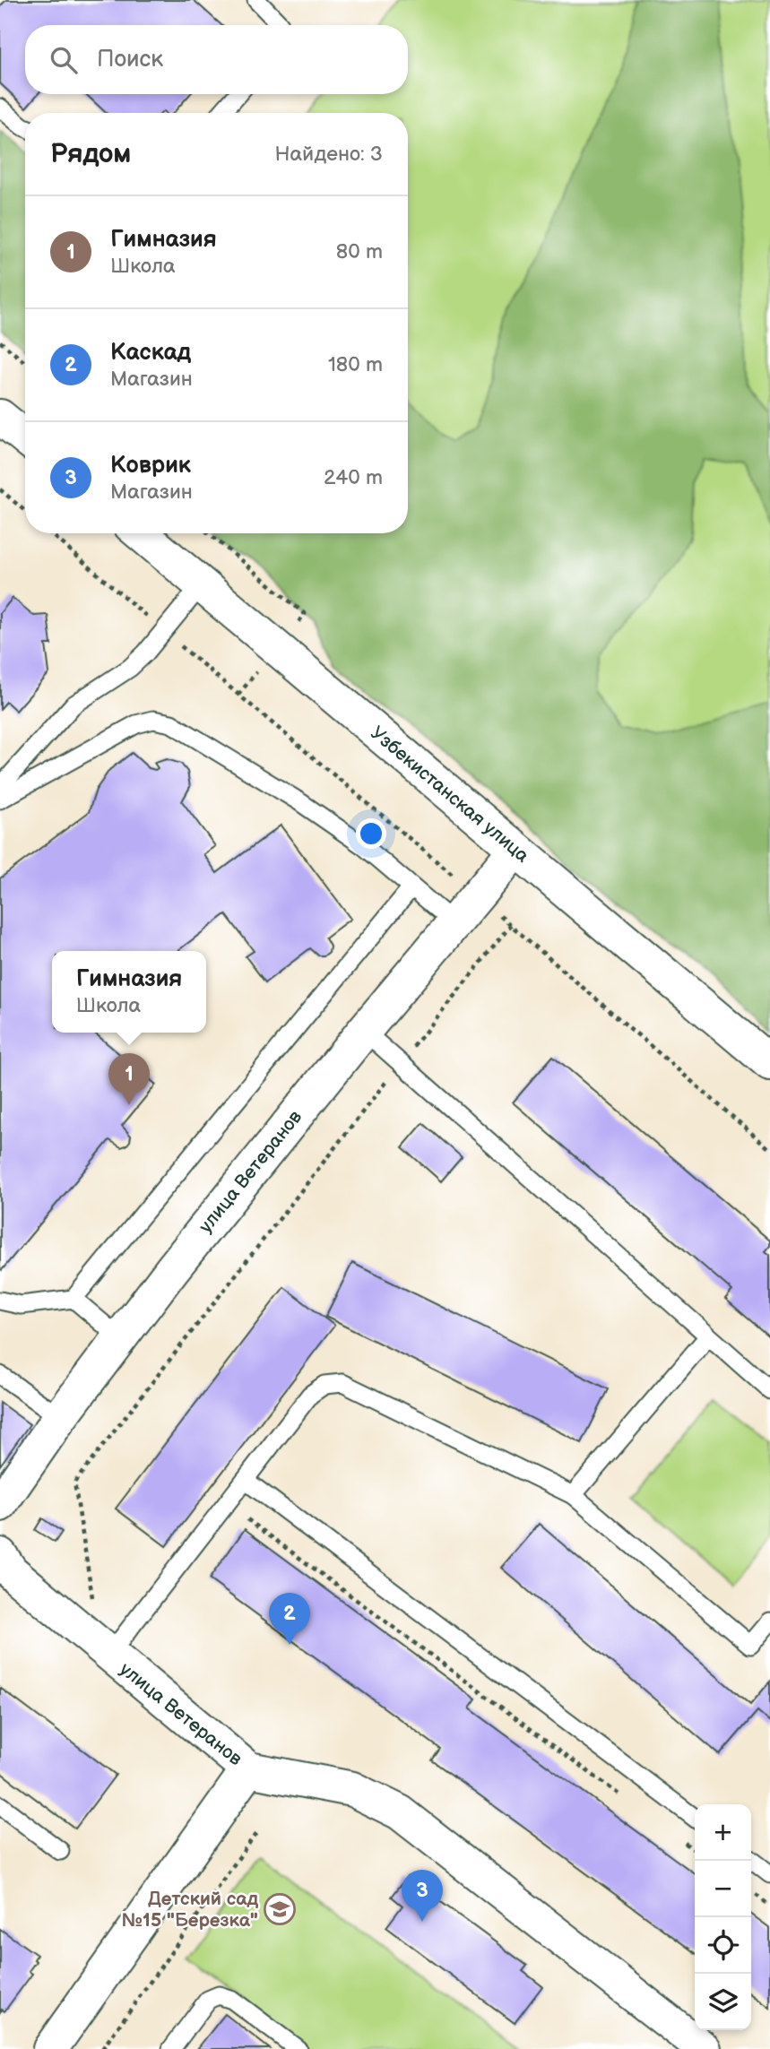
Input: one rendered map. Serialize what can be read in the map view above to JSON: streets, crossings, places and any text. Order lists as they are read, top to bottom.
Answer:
{
  "streets": {
    "street": ["Узбекистанская улица", "улица Ветеранов"]
  },
  "crossings": [
    ["Узбекистанская улица", "улица Ветеранов"]
  ],
  "places": {
    "school or university": ["Детский сад №15 \"Березка\""]
  },
  "page": {
    "search": "Поиск",
    "heading": ["Рядом", "Найдено: 3"],
    "list": [
      {
        "mark": "1",
        "name": "Гимназия",
        "note": "Школа",
        "value": "80 m"
      },
      {
        "mark": "2",
        "name": "Каскад",
        "note": "Магазин",
        "value": "180 m"
      },
      {
        "mark": "3",
        "name": "Коврик",
        "note": "Магазин",
        "value": "240 m"
      }
    ],
    "popup": ["Гимназия", "Школа"],
    "pins": ["1", "2", "3"],
    "map_buttons": ["+", "−"]
  }
}
